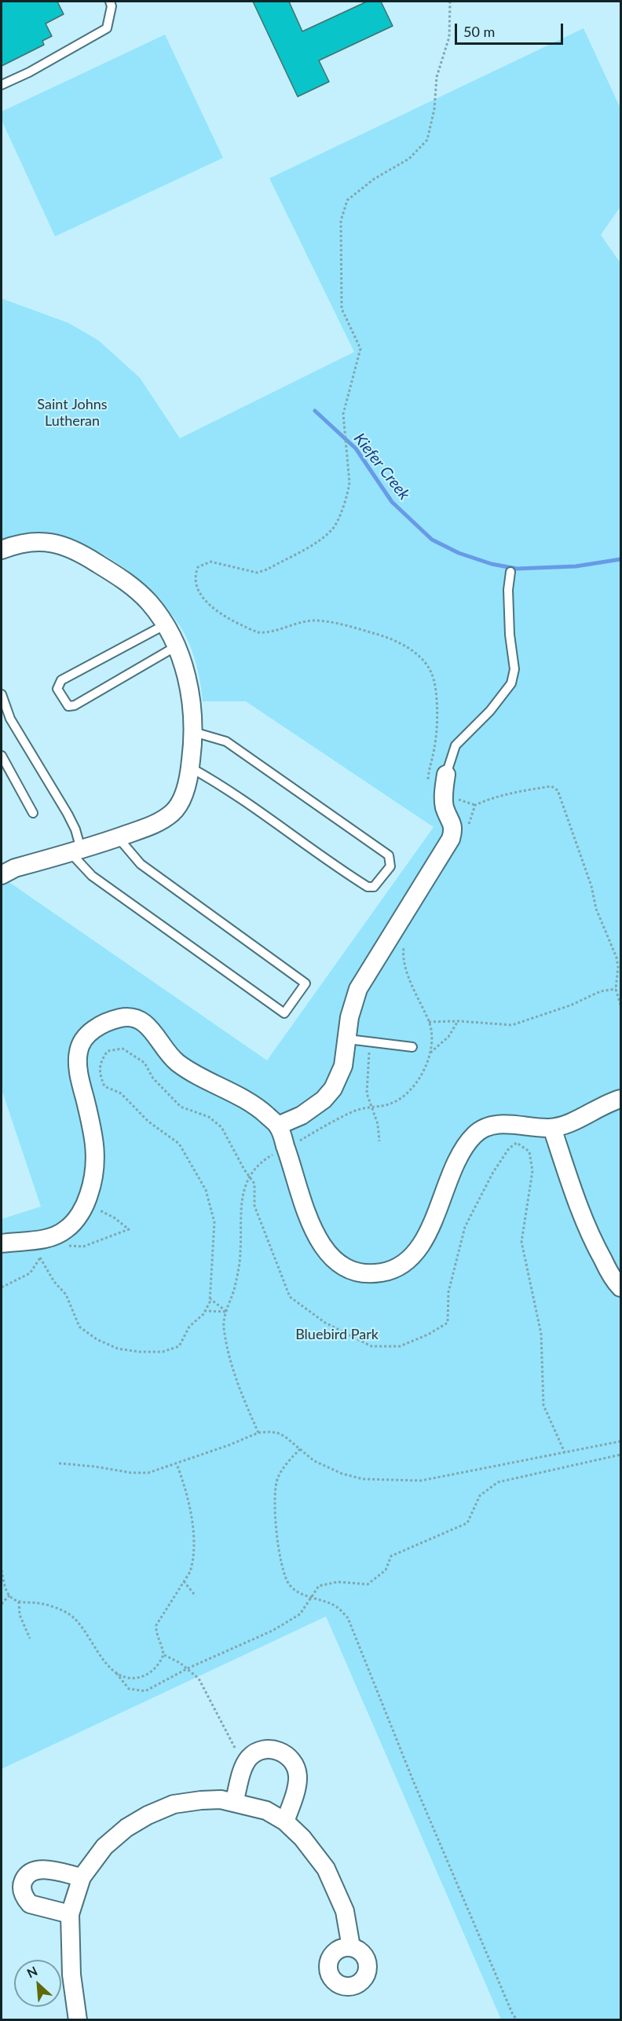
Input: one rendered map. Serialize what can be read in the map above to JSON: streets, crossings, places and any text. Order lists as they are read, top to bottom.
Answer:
{
  "water": ["Kiefer Creek"],
  "parks": ["Saint Johns Lutheran", "Bluebird Park"],
  "scale_bar": "50 m",
  "north": "top left"
}
